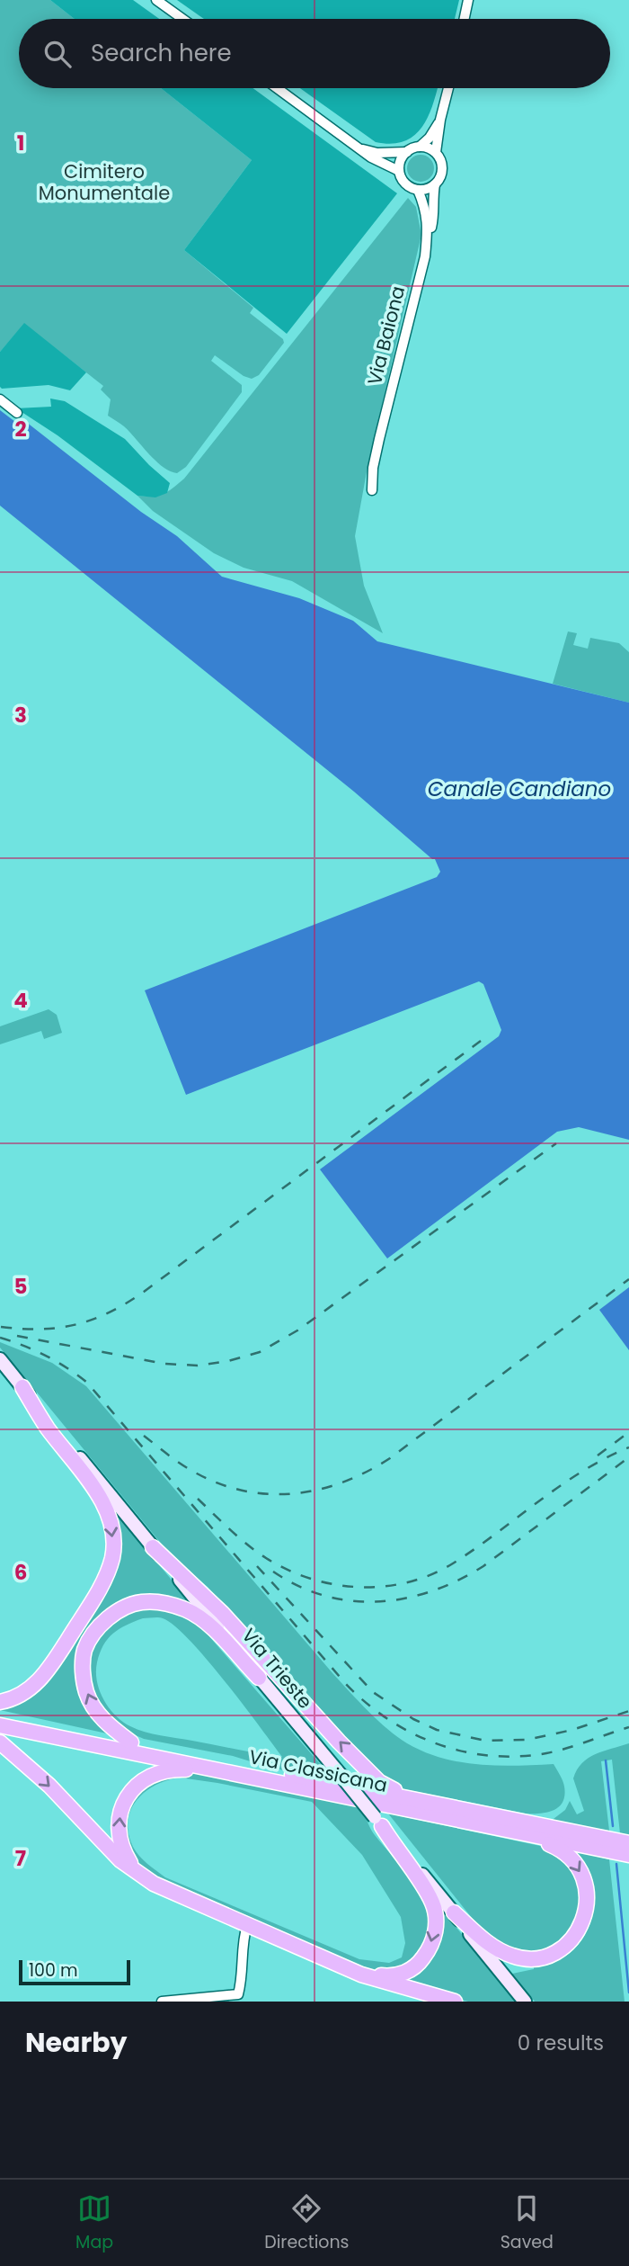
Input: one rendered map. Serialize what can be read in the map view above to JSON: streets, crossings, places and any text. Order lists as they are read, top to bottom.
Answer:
{
  "streets": {
    "highway": ["Via Classicana"],
    "main road": ["Via Trieste"],
    "street": ["Via Baiona"]
  },
  "water": ["Canale Candiano"],
  "parks": ["Cimitero Monumentale"],
  "scale_bar": "100 m",
  "page": {
    "search": "Search here",
    "scale": "100 m",
    "heading": ["Nearby", "0 results"],
    "nav": ["Map", "Directions", "Saved"]
  },
  "grid": {
    "rows": [
      "1",
      "2",
      "3",
      "4",
      "5",
      "6",
      "7"
    ]
  }
}
